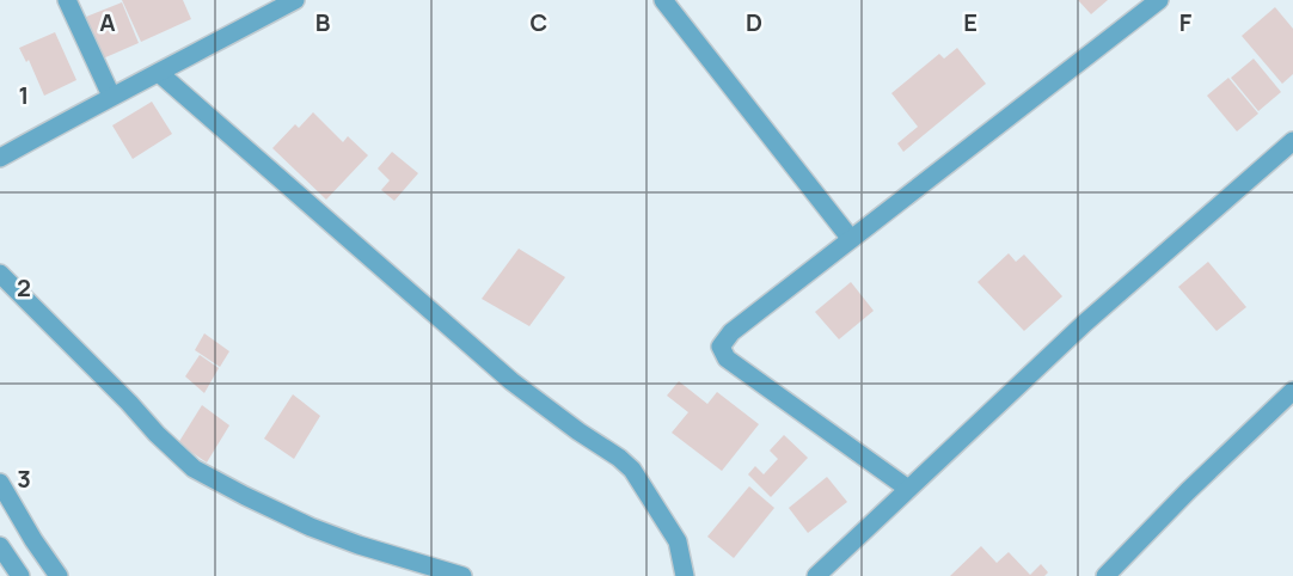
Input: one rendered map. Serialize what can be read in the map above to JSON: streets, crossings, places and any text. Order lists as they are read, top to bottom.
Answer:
{
  "grid": {
    "columns": [
      "A",
      "B",
      "C",
      "D",
      "E",
      "F"
    ],
    "rows": ["1", "2", "3"]
  }
}
